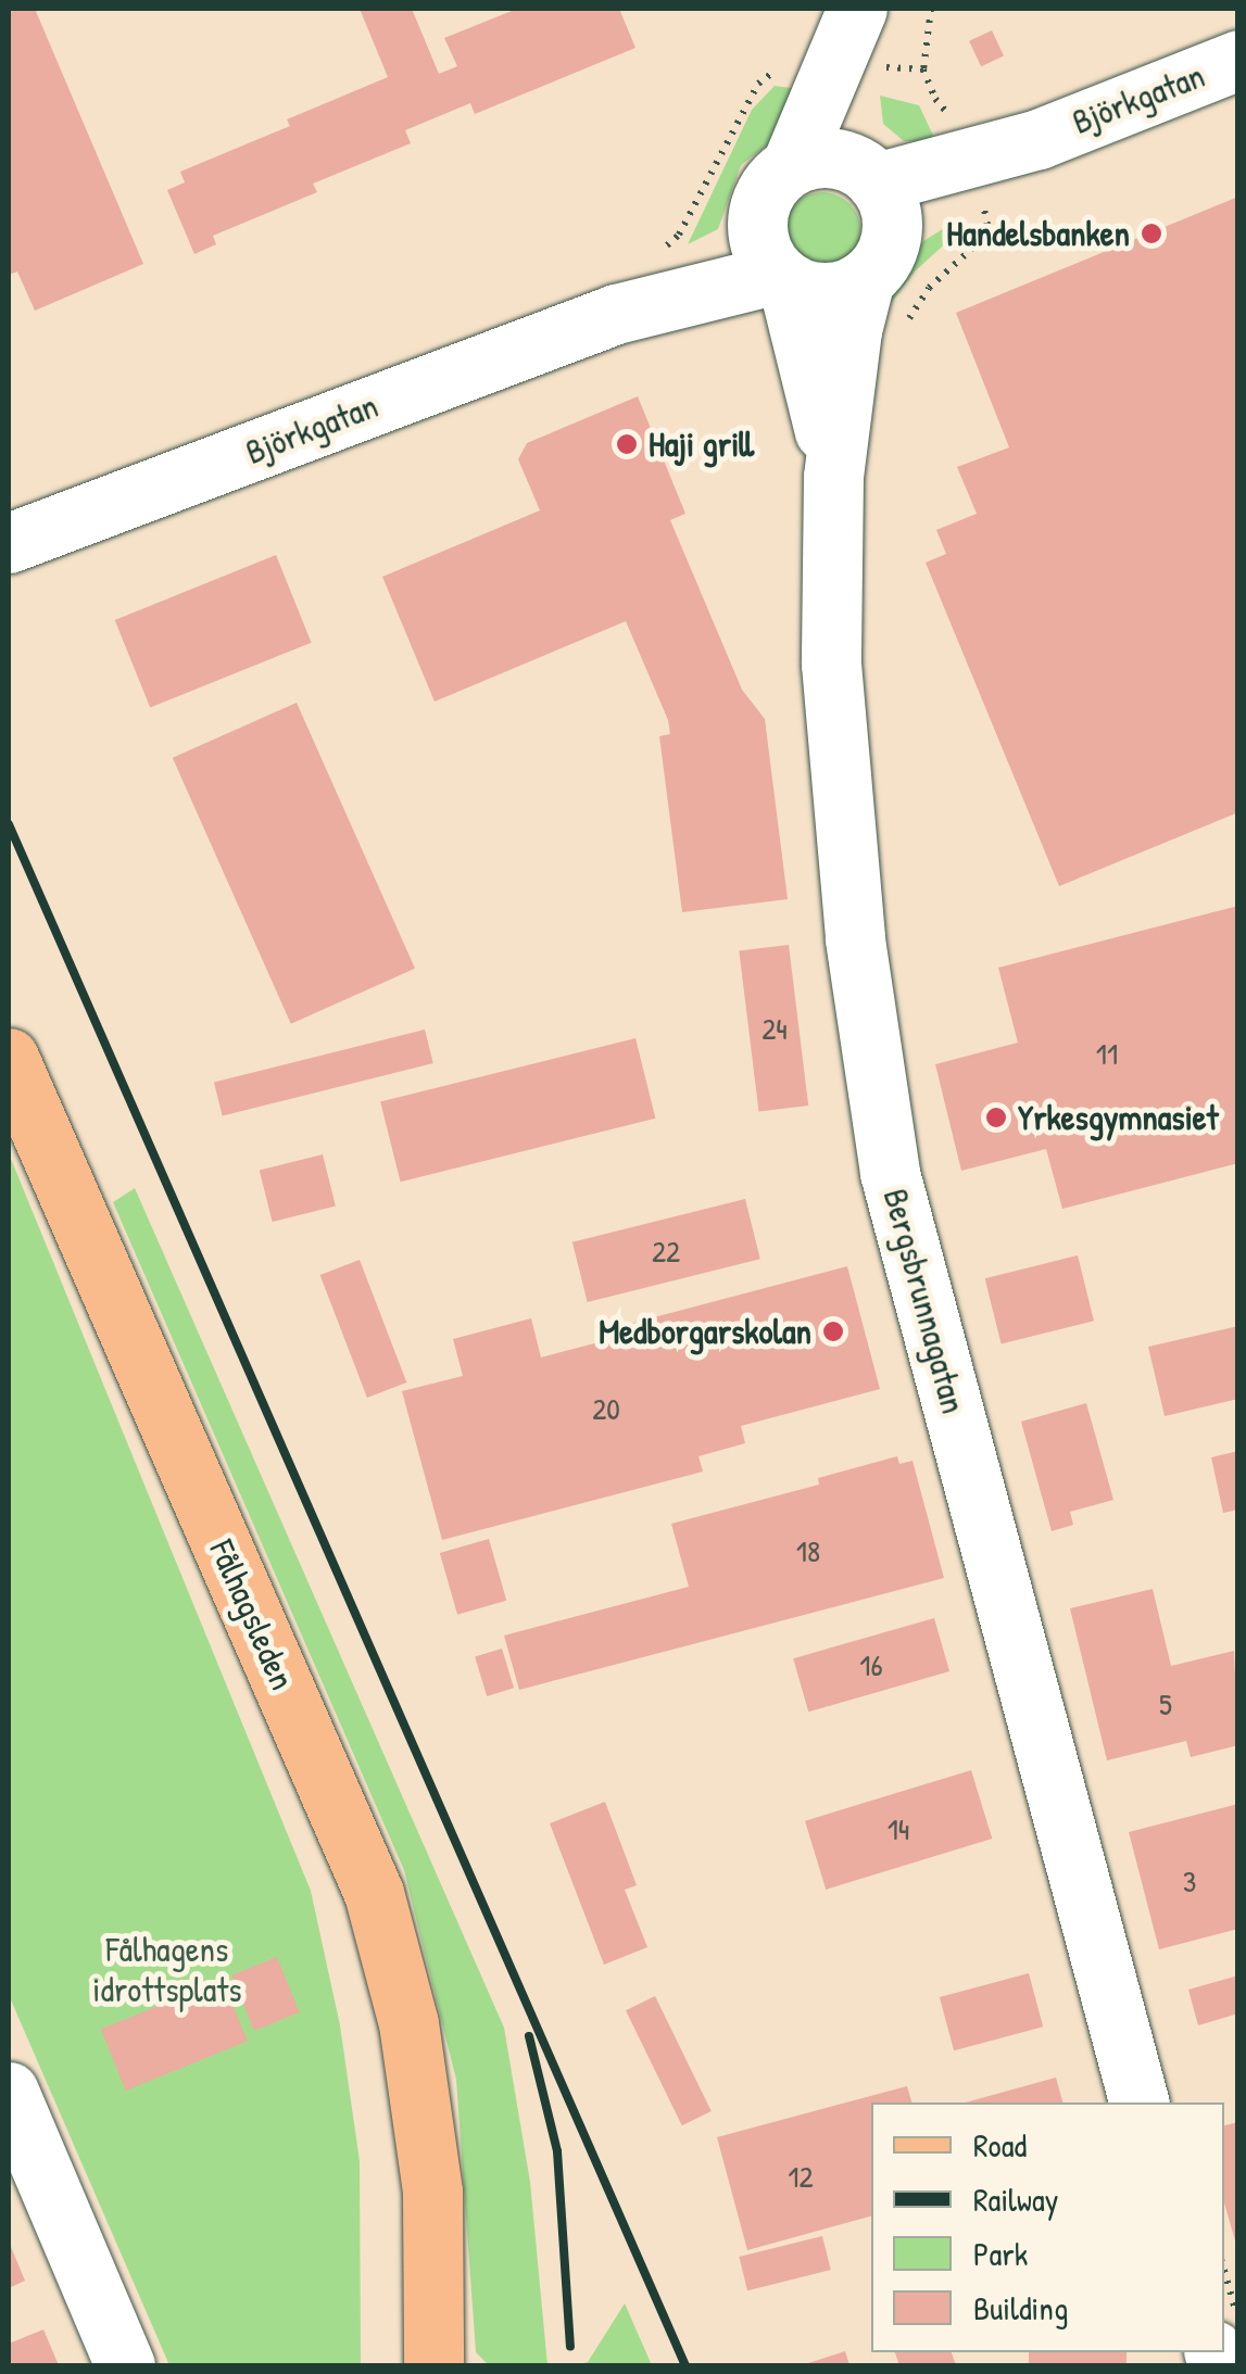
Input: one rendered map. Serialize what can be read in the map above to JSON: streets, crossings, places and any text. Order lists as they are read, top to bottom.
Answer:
{
  "streets": {
    "main road": ["Fålhagsleden"],
    "street": ["Björkgatan", "Bergsbrunnagatan"]
  },
  "crossings": [
    ["Björkgatan", "Bergsbrunnagatan"]
  ],
  "parks": ["Fålhagens idrottsplats"],
  "places": [
    "Handelsbanken",
    "Haji grill",
    "Yrkesgymnasiet",
    "Medborgarskolan"
  ],
  "house_numbers": [
    "24",
    "11",
    "22",
    "20",
    "18",
    "16",
    "5",
    "14",
    "3",
    "12"
  ],
  "legend": [
    "Road",
    "Railway",
    "Park",
    "Building"
  ]
}
